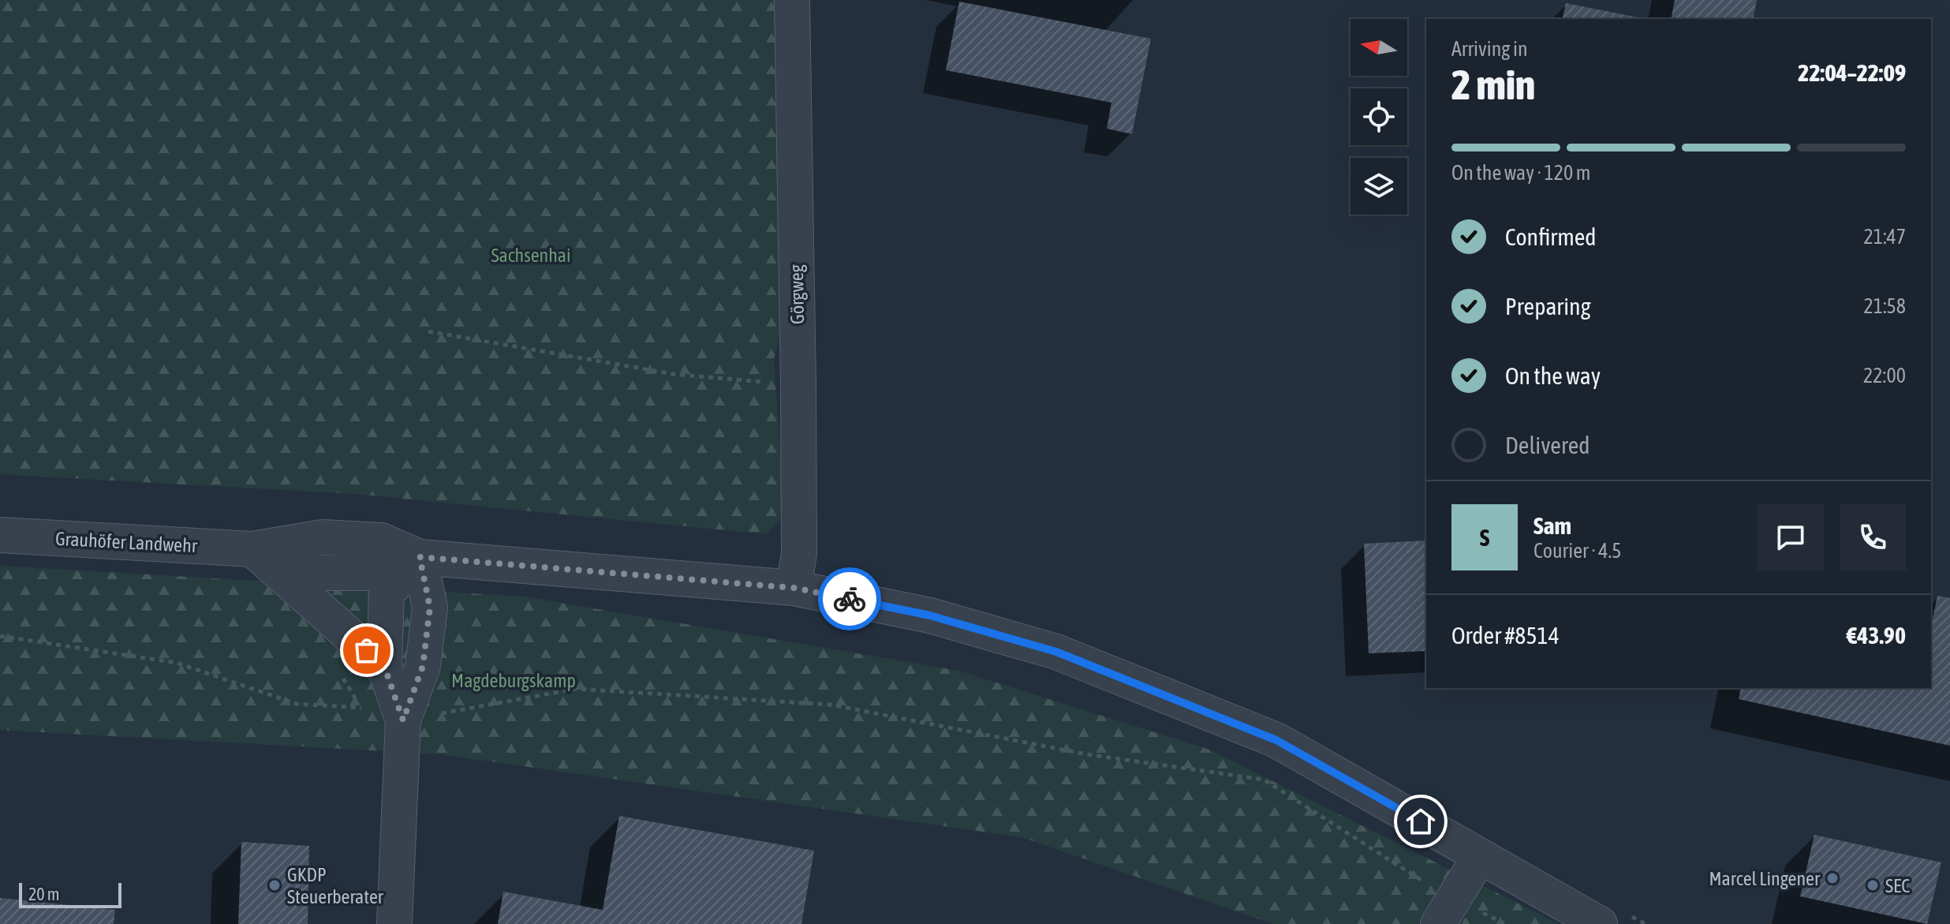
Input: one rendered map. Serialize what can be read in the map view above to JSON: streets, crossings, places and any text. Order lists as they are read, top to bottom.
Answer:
{
  "streets": {
    "street": ["Görgweg", "Grauhöfer Landwehr"]
  },
  "crossings": [
    ["Görgweg", "Grauhöfer Landwehr"]
  ],
  "parks": ["Sachsenhai", "Magdeburgskamp"],
  "places": ["Marcel Lingener", "GKDP Steuerberater", "SEC"],
  "scale_bar": "20 m",
  "north": "left",
  "page": {
    "heading": ["2 min", "Arriving in", "22:04–22:09"],
    "panel": [
      "Sam",
      "Courier · 4.5",
      "Order #8514",
      "€43.90"
    ],
    "bar": "On the way · 120 m",
    "list": [
      ["Confirmed", "21:47"],
      ["Preparing", "21:58"],
      ["On the way", "22:00"],
      "Delivered"
    ],
    "round": "S",
    "scale": "20 m"
  }
}
